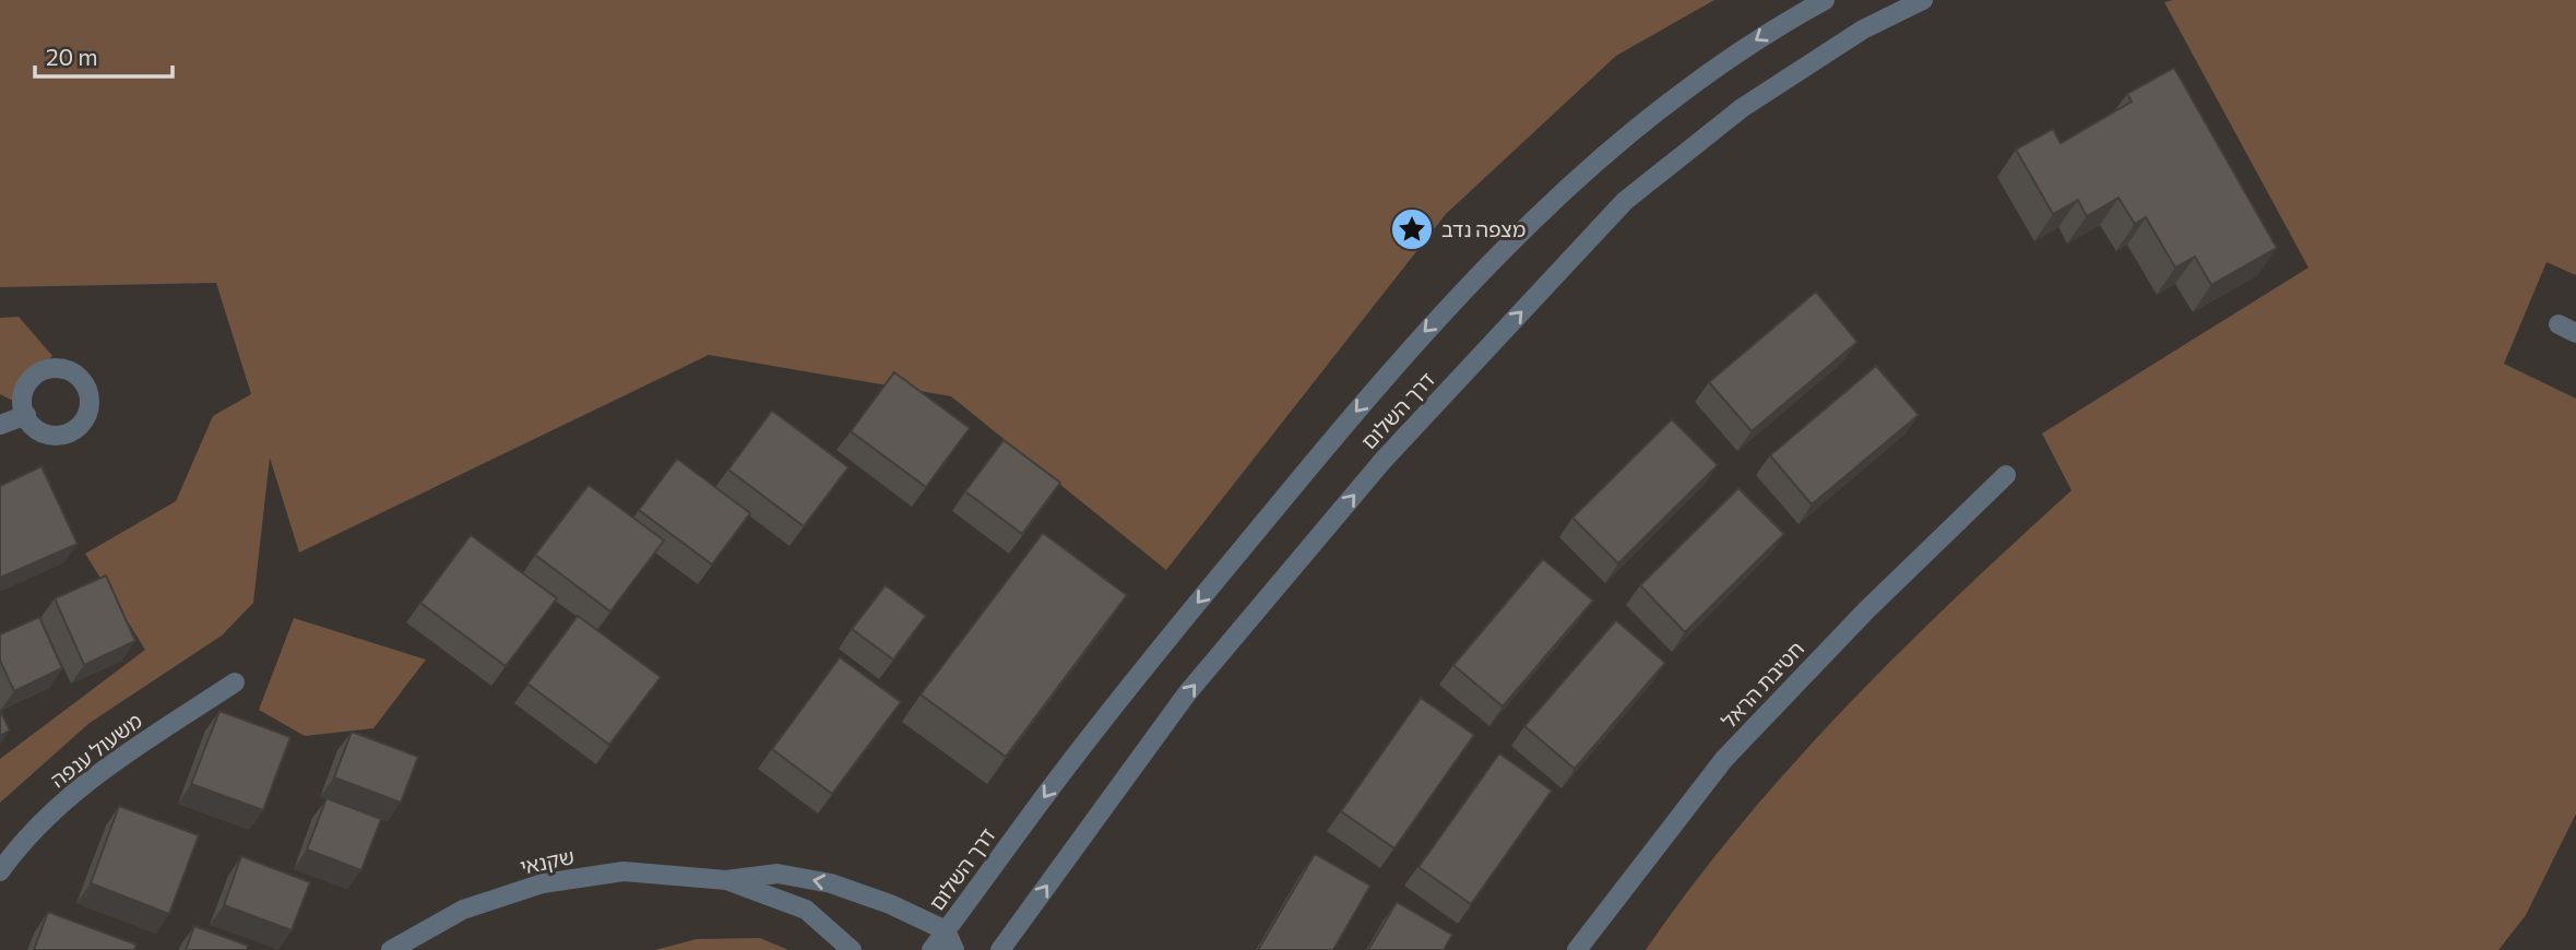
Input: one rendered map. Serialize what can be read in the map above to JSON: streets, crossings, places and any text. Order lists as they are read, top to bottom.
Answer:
{
  "streets": {
    "street": [
      "דרך השלום",
      "חטיבת הראל",
      "משעול ענפה",
      "שקנאי"
    ]
  },
  "crossings": [
    ["דרך השלום", "שקנאי"]
  ],
  "places": {
    "place": ["מצפה נדב"]
  },
  "scale_bar": "20 m"
}
